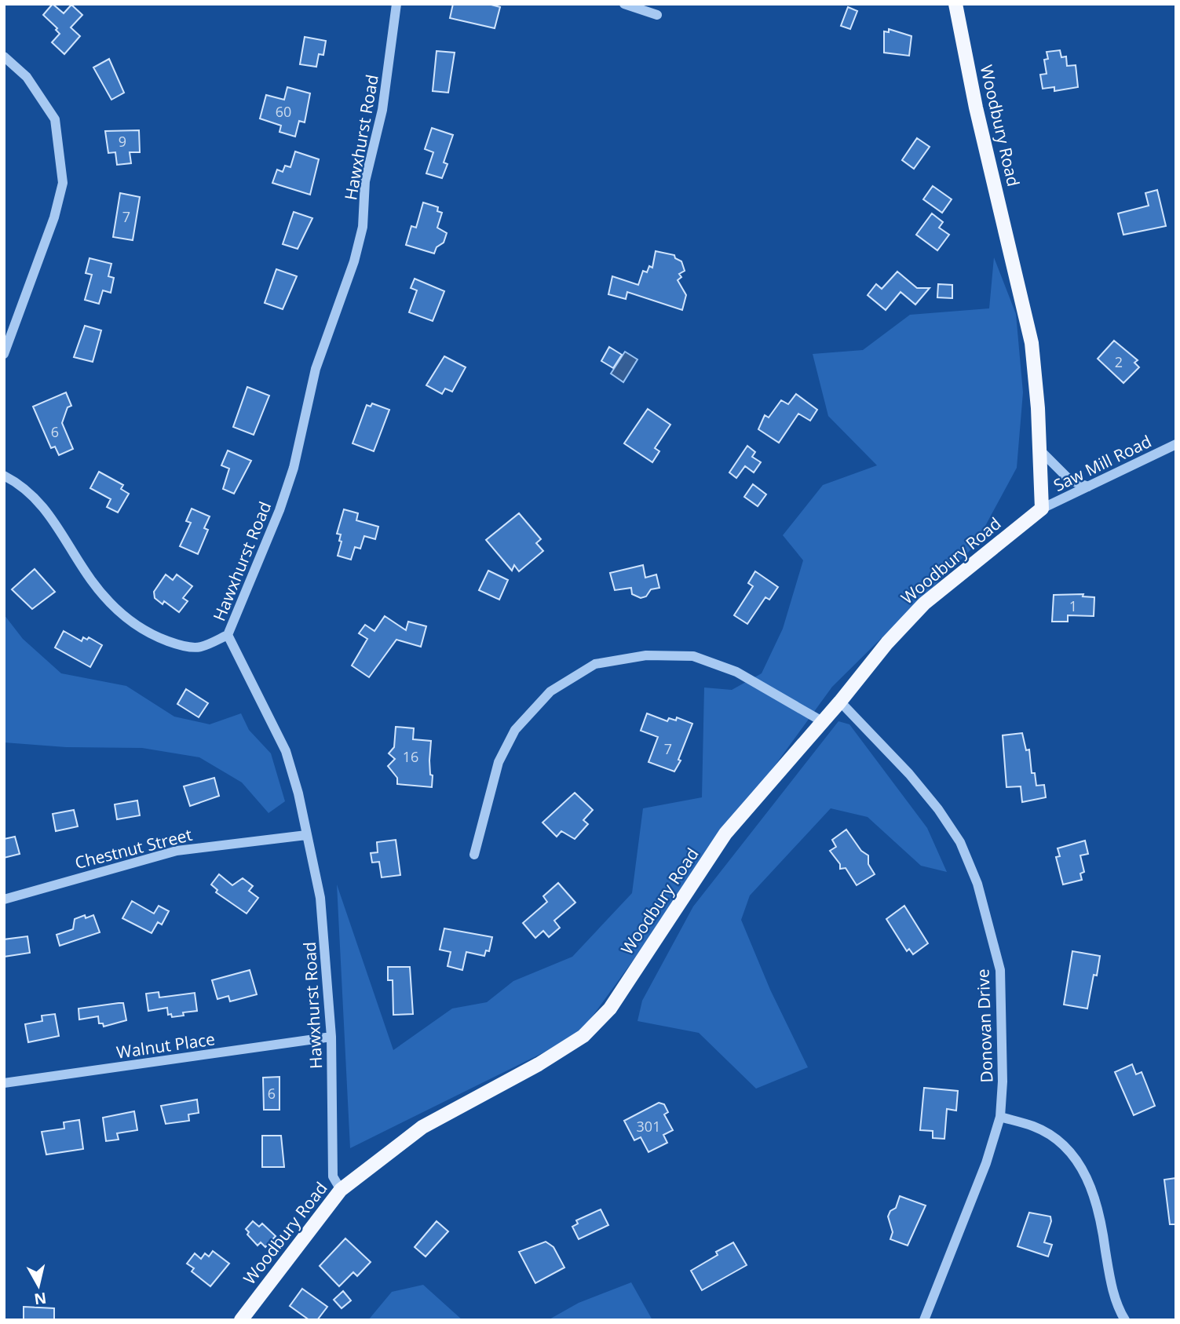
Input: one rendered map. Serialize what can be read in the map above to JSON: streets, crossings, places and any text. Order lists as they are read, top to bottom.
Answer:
{
  "streets": {
    "main road": ["Woodbury Road"],
    "street": [
      "Hawxhurst Road",
      "Saw Mill Road",
      "Chestnut Street",
      "Donovan Drive",
      "Walnut Place"
    ]
  },
  "crossings": [
    ["Woodbury Road", "Hawxhurst Road"],
    ["Woodbury Road", "Saw Mill Road"],
    ["Woodbury Road", "Donovan Drive"],
    ["Hawxhurst Road", "Chestnut Street"],
    ["Hawxhurst Road", "Walnut Place"]
  ],
  "house_numbers": [
    "60",
    "9",
    "7",
    "2",
    "6",
    "1",
    "7",
    "16",
    "6",
    "301"
  ],
  "north": "bottom"
}
